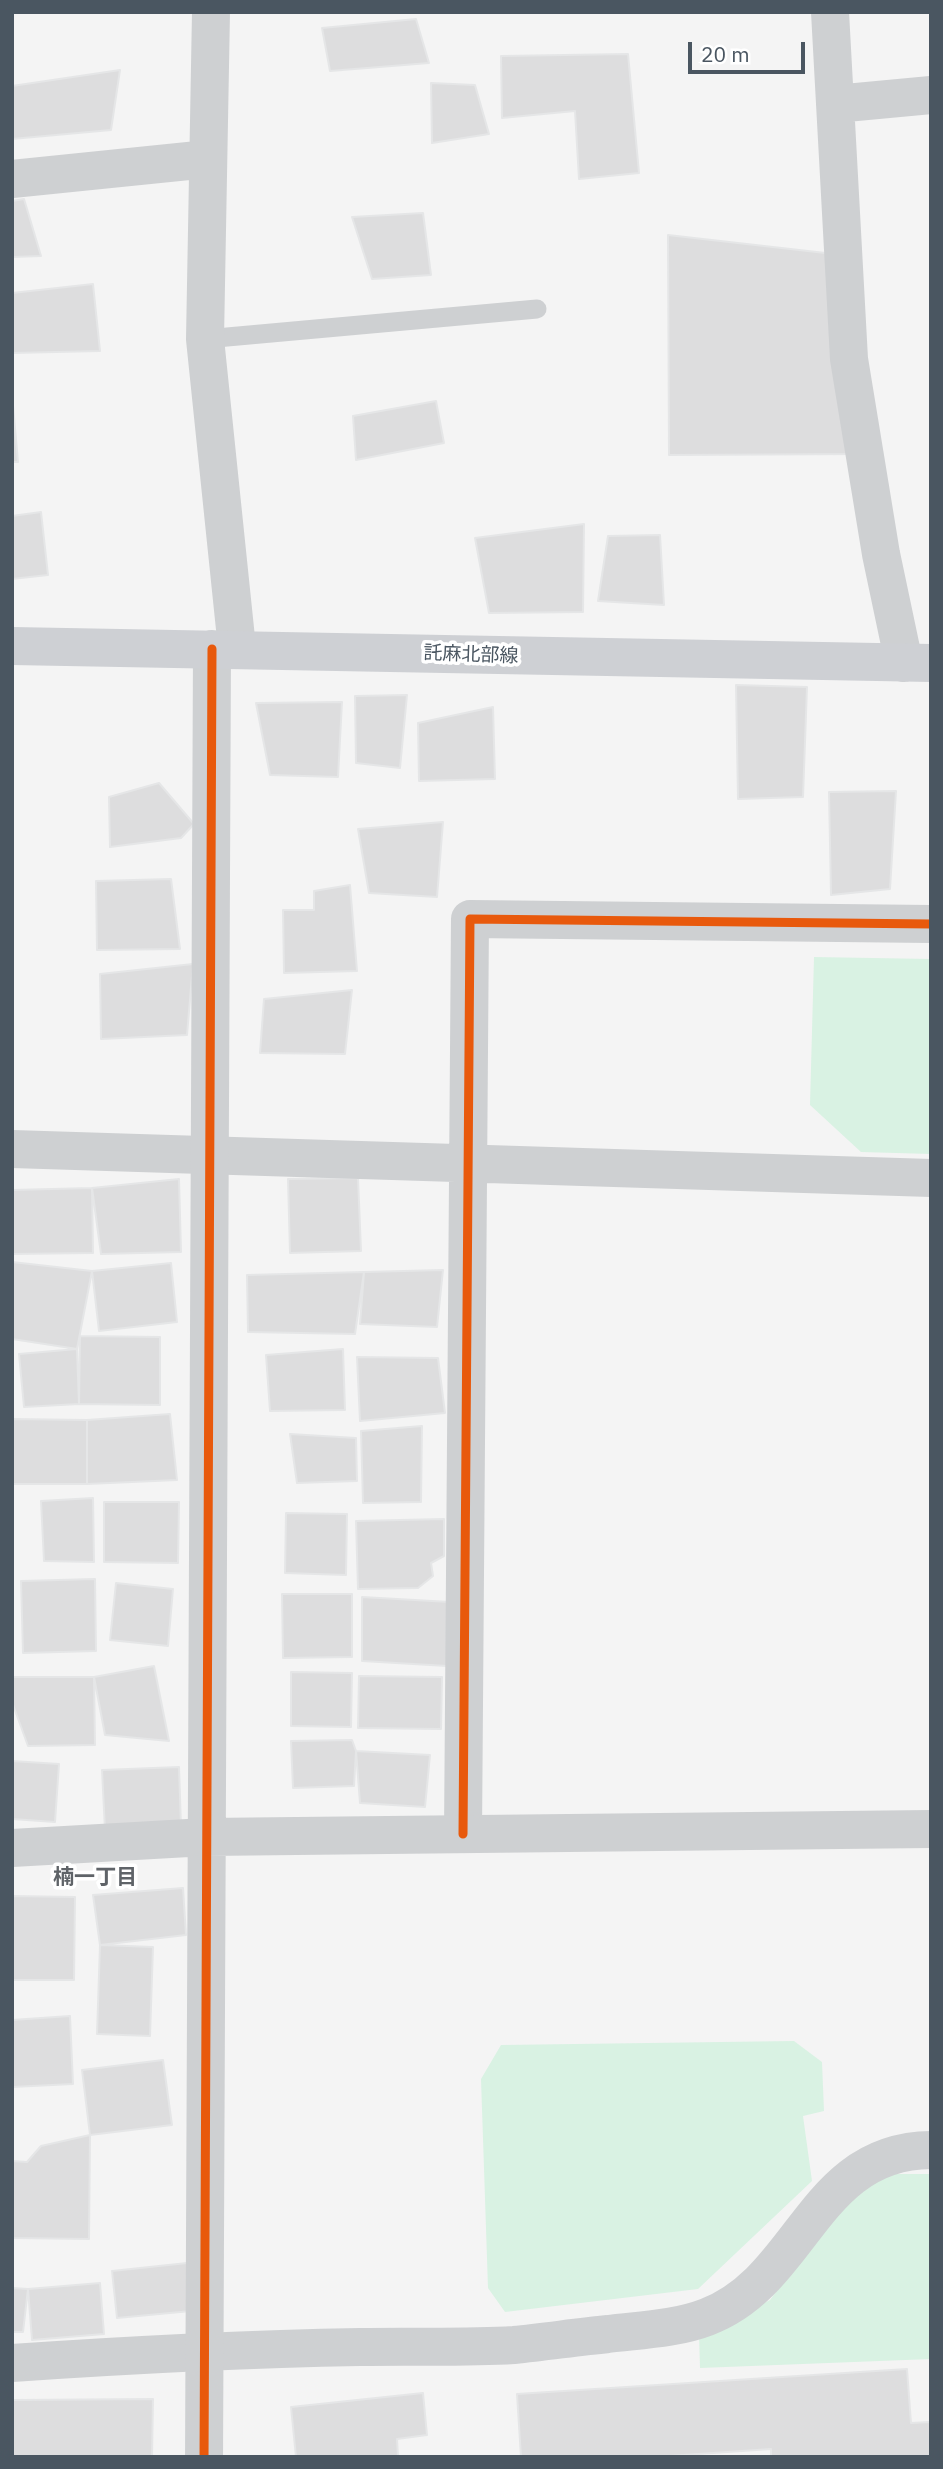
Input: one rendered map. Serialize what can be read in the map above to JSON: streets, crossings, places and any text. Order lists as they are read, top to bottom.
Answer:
{
  "streets": {
    "main road": ["託麻北部線"]
  },
  "districts": ["楠一丁目"],
  "scale_bar": "20 m"
}
